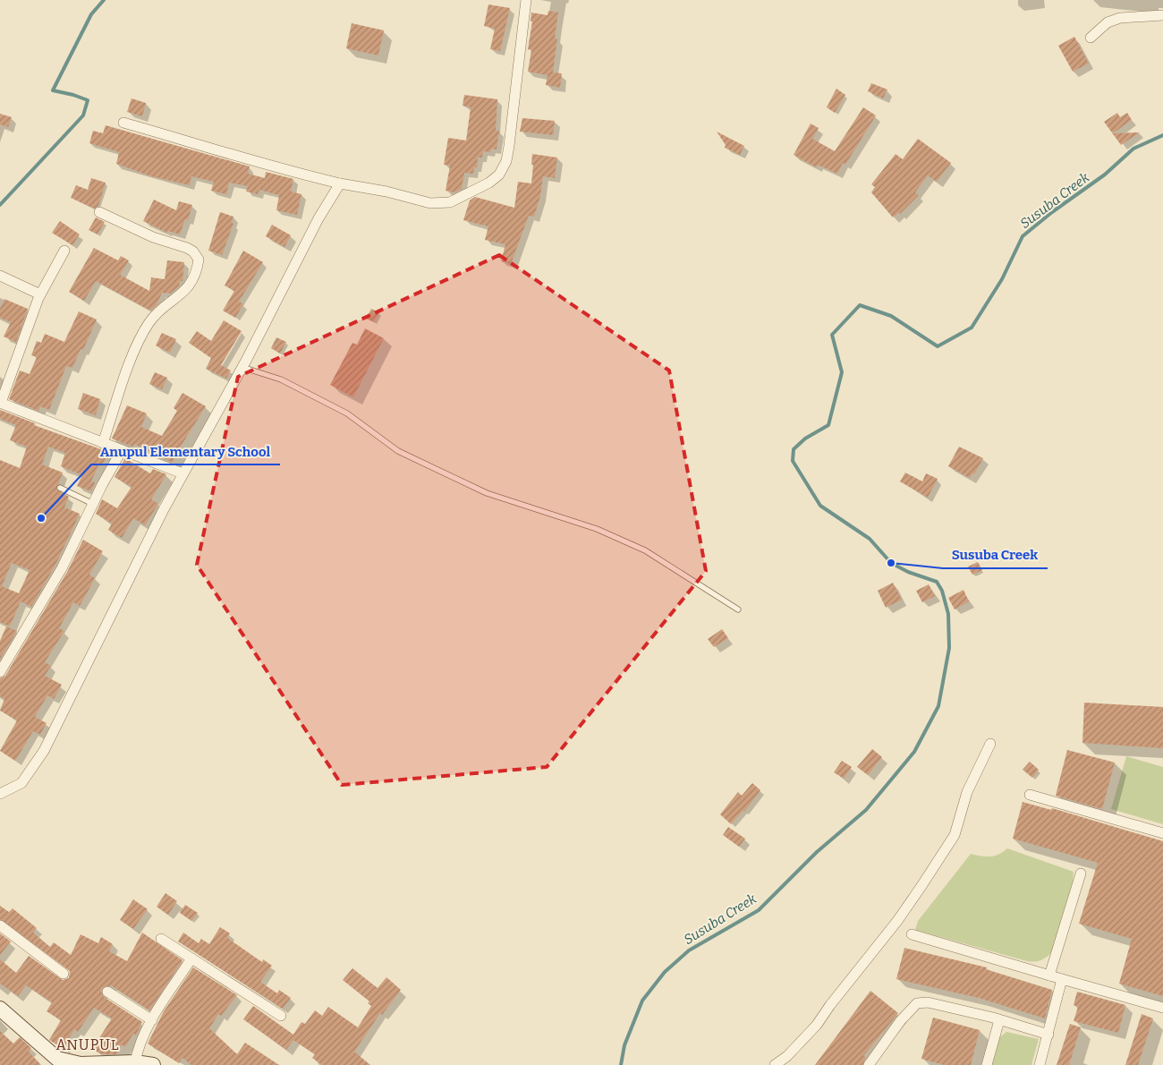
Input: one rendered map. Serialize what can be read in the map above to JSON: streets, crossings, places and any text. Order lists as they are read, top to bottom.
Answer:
{
  "districts": ["ANUPUL"],
  "water": ["Susuba Creek"],
  "places": ["Anupul Elementary School", "Susuba Creek"]
}
